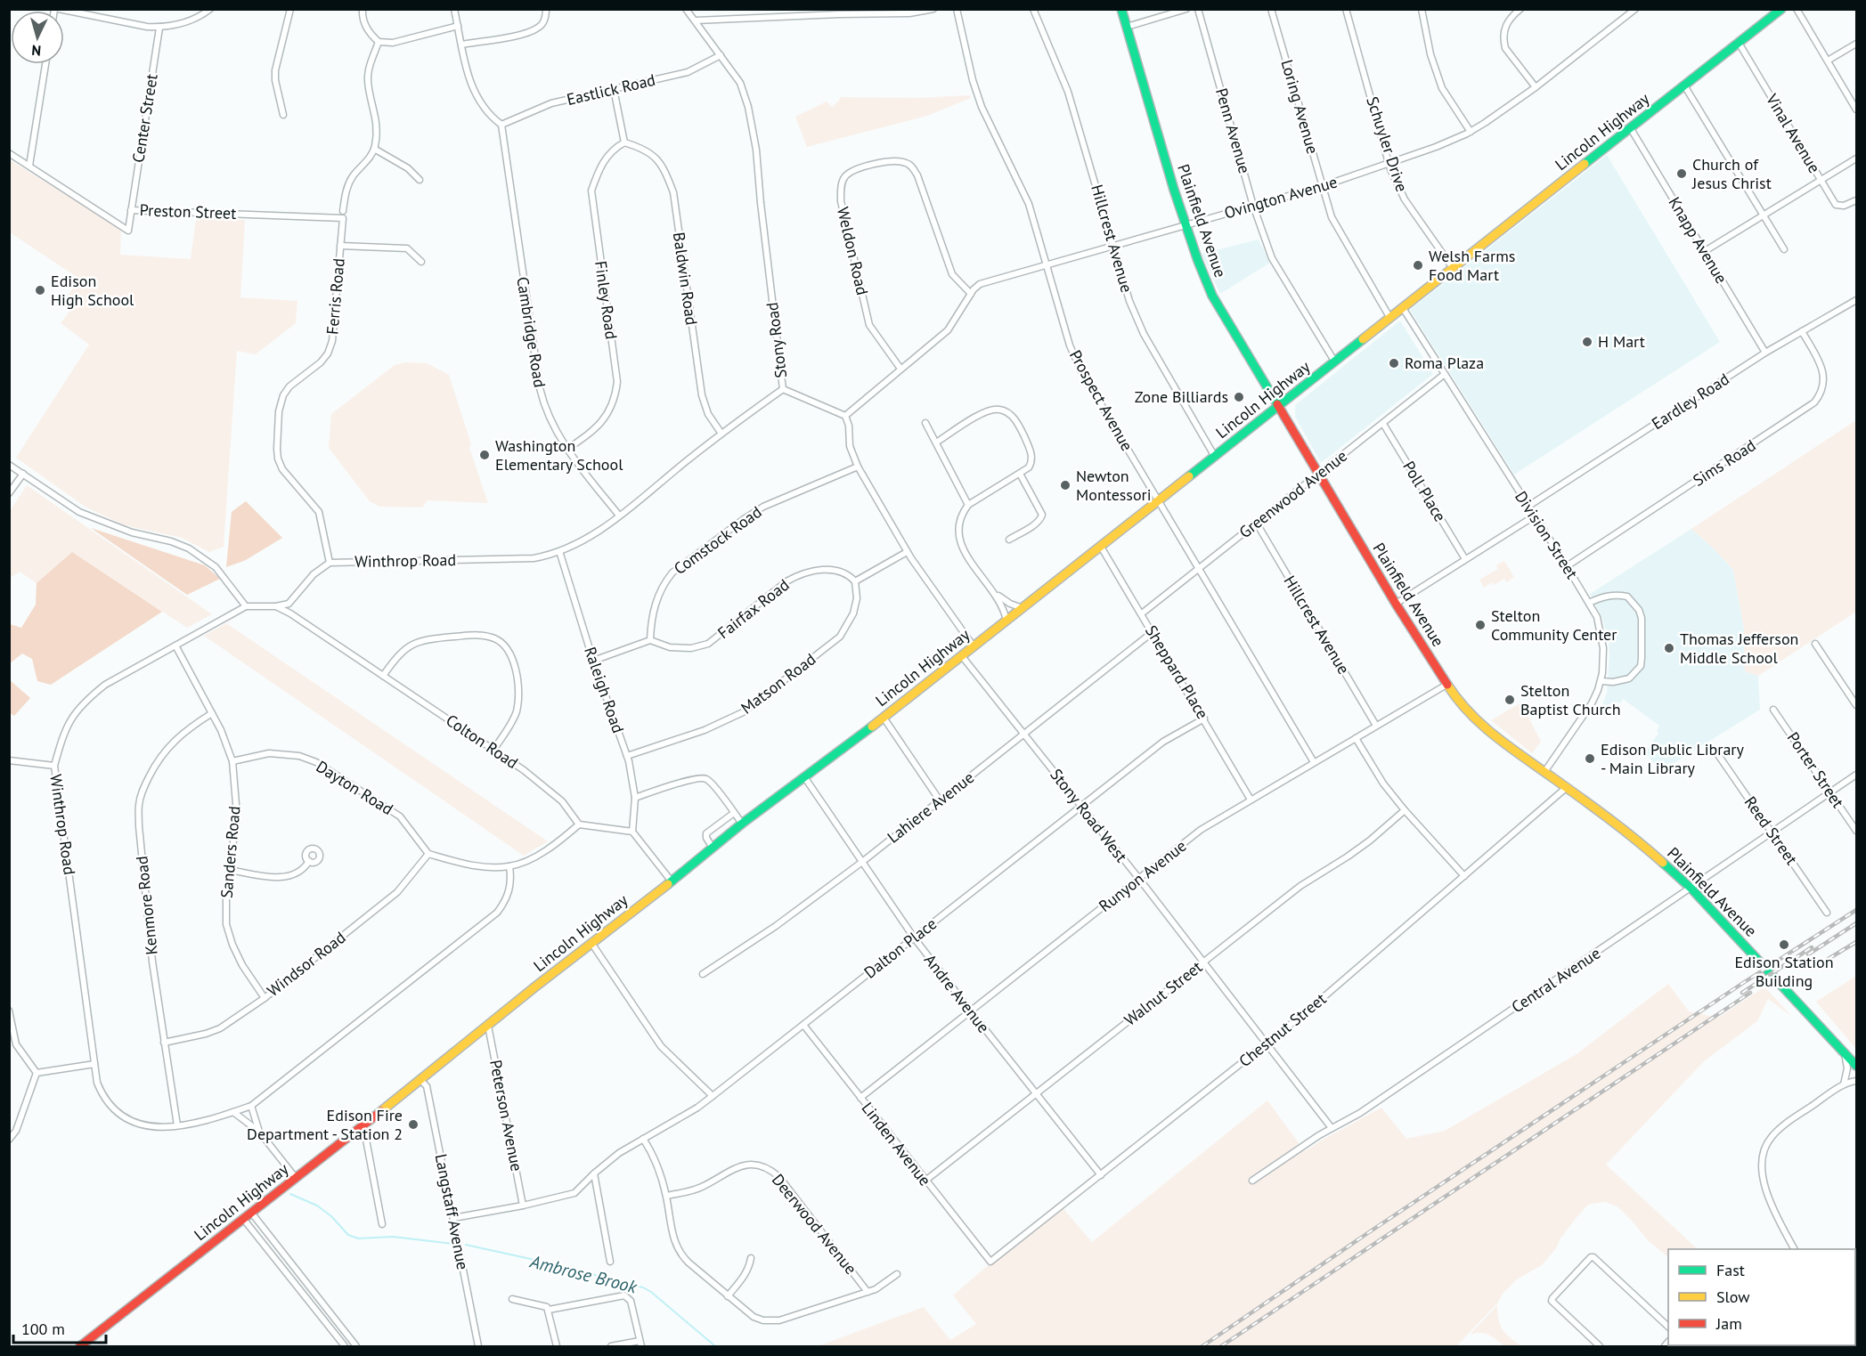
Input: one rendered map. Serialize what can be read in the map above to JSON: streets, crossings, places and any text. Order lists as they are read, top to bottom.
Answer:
{
  "streets": {
    "main road": ["Lincoln Highway", "Plainfield Avenue"],
    "street": [
      "Eastlick Road",
      "Loring Avenue",
      "Center Street",
      "Penn Avenue",
      "Vinal Avenue",
      "Schuyler Drive",
      "Ovington Avenue",
      "Preston Street",
      "Hillcrest Avenue",
      "Knapp Avenue",
      "Weldon Road",
      "Baldwin Road",
      "Ferris Road",
      "Finley Road",
      "Cambridge Road",
      "Stony Road",
      "Prospect Avenue",
      "Eardley Road",
      "Sims Road",
      "Poll Place",
      "Greenwood Avenue",
      "Division Street",
      "Comstock Road",
      "Winthrop Road",
      "Fairfax Road",
      "Sheppard Place",
      "Matson Road",
      "Raleigh Road",
      "Colton Road",
      "Porter Street",
      "Dayton Road",
      "Lahiere Avenue",
      "Stony Road West",
      "Reed Street",
      "Sanders Road",
      "Runyon Avenue",
      "Kenmore Road",
      "Dalton Place",
      "Windsor Road",
      "Central Avenue",
      "Andre Avenue",
      "Walnut Street",
      "Chestnut Street",
      "Peterson Avenue",
      "Linden Avenue",
      "Langstaff Avenue",
      "Deerwood Avenue"
    ]
  },
  "crossings": [
    ["Eastlick Road", "Cambridge Road"],
    ["Eastlick Road", "Stony Road"],
    ["Loring Avenue", "Lincoln Highway"],
    ["Loring Avenue", "Ovington Avenue"],
    ["Center Street", "Preston Street"],
    ["Penn Avenue", "Lincoln Highway"],
    ["Penn Avenue", "Ovington Avenue"],
    ["Lincoln Highway", "Vinal Avenue"],
    ["Lincoln Highway", "Schuyler Drive"],
    ["Lincoln Highway", "Plainfield Avenue"],
    ["Lincoln Highway", "Hillcrest Avenue"],
    ["Lincoln Highway", "Knapp Avenue"],
    ["Lincoln Highway", "Prospect Avenue"],
    ["Lincoln Highway", "Division Street"],
    ["Lincoln Highway", "Sheppard Place"],
    ["Lincoln Highway", "Stony Road West"],
    ["Lincoln Highway", "Andre Avenue"],
    ["Lincoln Highway", "Peterson Avenue"],
    ["Lincoln Highway", "Langstaff Avenue"],
    ["Schuyler Drive", "Ovington Avenue"],
    ["Ovington Avenue", "Plainfield Avenue"],
    ["Ovington Avenue", "Hillcrest Avenue"],
    ["Ovington Avenue", "Weldon Road"],
    ["Ovington Avenue", "Stony Road"],
    ["Ovington Avenue", "Prospect Avenue"],
    ["Preston Street", "Ferris Road"],
    ["Plainfield Avenue", "Greenwood Avenue"],
    ["Plainfield Avenue", "Division Street"],
    ["Plainfield Avenue", "Runyon Avenue"],
    ["Plainfield Avenue", "Central Avenue"],
    ["Plainfield Avenue", "Chestnut Street"],
    ["Hillcrest Avenue", "Greenwood Avenue"],
    ["Hillcrest Avenue", "Runyon Avenue"],
    ["Knapp Avenue", "Eardley Road"],
    ["Baldwin Road", "Finley Road"],
    ["Baldwin Road", "Winthrop Road"],
    ["Ferris Road", "Winthrop Road"],
    ["Finley Road", "Cambridge Road"],
    ["Cambridge Road", "Winthrop Road"],
    ["Stony Road", "Winthrop Road"],
    ["Prospect Avenue", "Greenwood Avenue"],
    ["Prospect Avenue", "Runyon Avenue"],
    ["Eardley Road", "Sims Road"],
    ["Eardley Road", "Division Street"],
    ["Sims Road", "Division Street"],
    ["Poll Place", "Greenwood Avenue"],
    ["Greenwood Avenue", "Division Street"],
    ["Greenwood Avenue", "Sheppard Place"],
    ["Comstock Road", "Fairfax Road"],
    ["Winthrop Road", "Raleigh Road"],
    ["Winthrop Road", "Colton Road"],
    ["Winthrop Road", "Sanders Road"],
    ["Winthrop Road", "Kenmore Road"],
    ["Fairfax Road", "Matson Road"],
    ["Sheppard Place", "Lahiere Avenue"],
    ["Sheppard Place", "Runyon Avenue"],
    ["Sheppard Place", "Dalton Place"],
    ["Matson Road", "Raleigh Road"],
    ["Porter Street", "Central Avenue"],
    ["Dayton Road", "Sanders Road"],
    ["Dayton Road", "Windsor Road"],
    ["Lahiere Avenue", "Stony Road West"],
    ["Lahiere Avenue", "Andre Avenue"],
    ["Stony Road West", "Runyon Avenue"],
    ["Stony Road West", "Dalton Place"],
    ["Stony Road West", "Central Avenue"],
    ["Stony Road West", "Walnut Street"],
    ["Stony Road West", "Chestnut Street"],
    ["Reed Street", "Central Avenue"],
    ["Sanders Road", "Kenmore Road"],
    ["Sanders Road", "Windsor Road"],
    ["Runyon Avenue", "Andre Avenue"],
    ["Runyon Avenue", "Linden Avenue"],
    ["Kenmore Road", "Windsor Road"],
    ["Dalton Place", "Andre Avenue"],
    ["Dalton Place", "Peterson Avenue"],
    ["Dalton Place", "Linden Avenue"],
    ["Dalton Place", "Langstaff Avenue"],
    ["Andre Avenue", "Walnut Street"],
    ["Andre Avenue", "Chestnut Street"],
    ["Walnut Street", "Linden Avenue"],
    ["Chestnut Street", "Linden Avenue"]
  ],
  "water": ["Ambrose Brook"],
  "places": [
    "Church of Jesus Christ",
    "Welsh Farms Food Mart",
    "Edison High School",
    "H Mart",
    "Roma Plaza",
    "Zone Billiards",
    "Washington Elementary School",
    "Newton Montessori",
    "Stelton Community Center",
    "Thomas Jefferson Middle School",
    "Stelton Baptist Church",
    "Edison Public Library - Main Library",
    "Edison Station Building",
    "Edison Fire Department - Station 2"
  ],
  "legend": ["Fast", "Slow", "Jam"],
  "scale_bar": "100 m",
  "north": "bottom"
}
